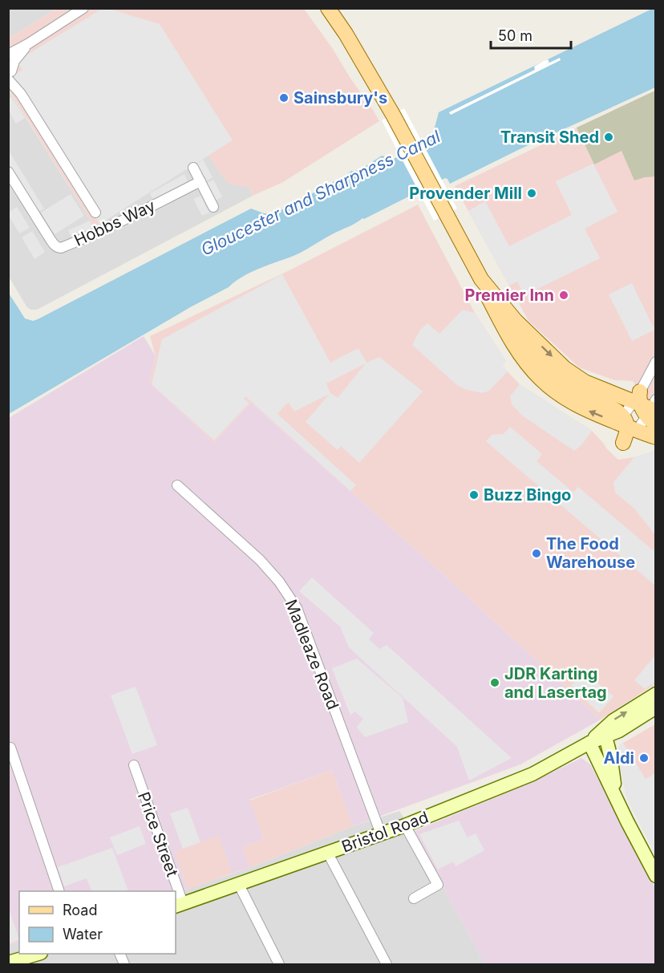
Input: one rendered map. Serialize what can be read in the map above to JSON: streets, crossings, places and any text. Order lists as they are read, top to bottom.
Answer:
{
  "streets": {
    "street": [
      "Hobbs Way",
      "Madleaze Road",
      "Bristol Road",
      "Price Street"
    ]
  },
  "crossings": [
    ["Madleaze Road", "Bristol Road"]
  ],
  "water": ["Gloucester and Sharpness Canal"],
  "places": [
    "Sainsbury's",
    "Transit Shed",
    "Provender Mill",
    "Premier Inn",
    "Buzz Bingo",
    "The Food Warehouse",
    "JDR Karting and Lasertag",
    "Aldi"
  ],
  "legend": ["Road", "Water"],
  "scale_bar": "50 m"
}
